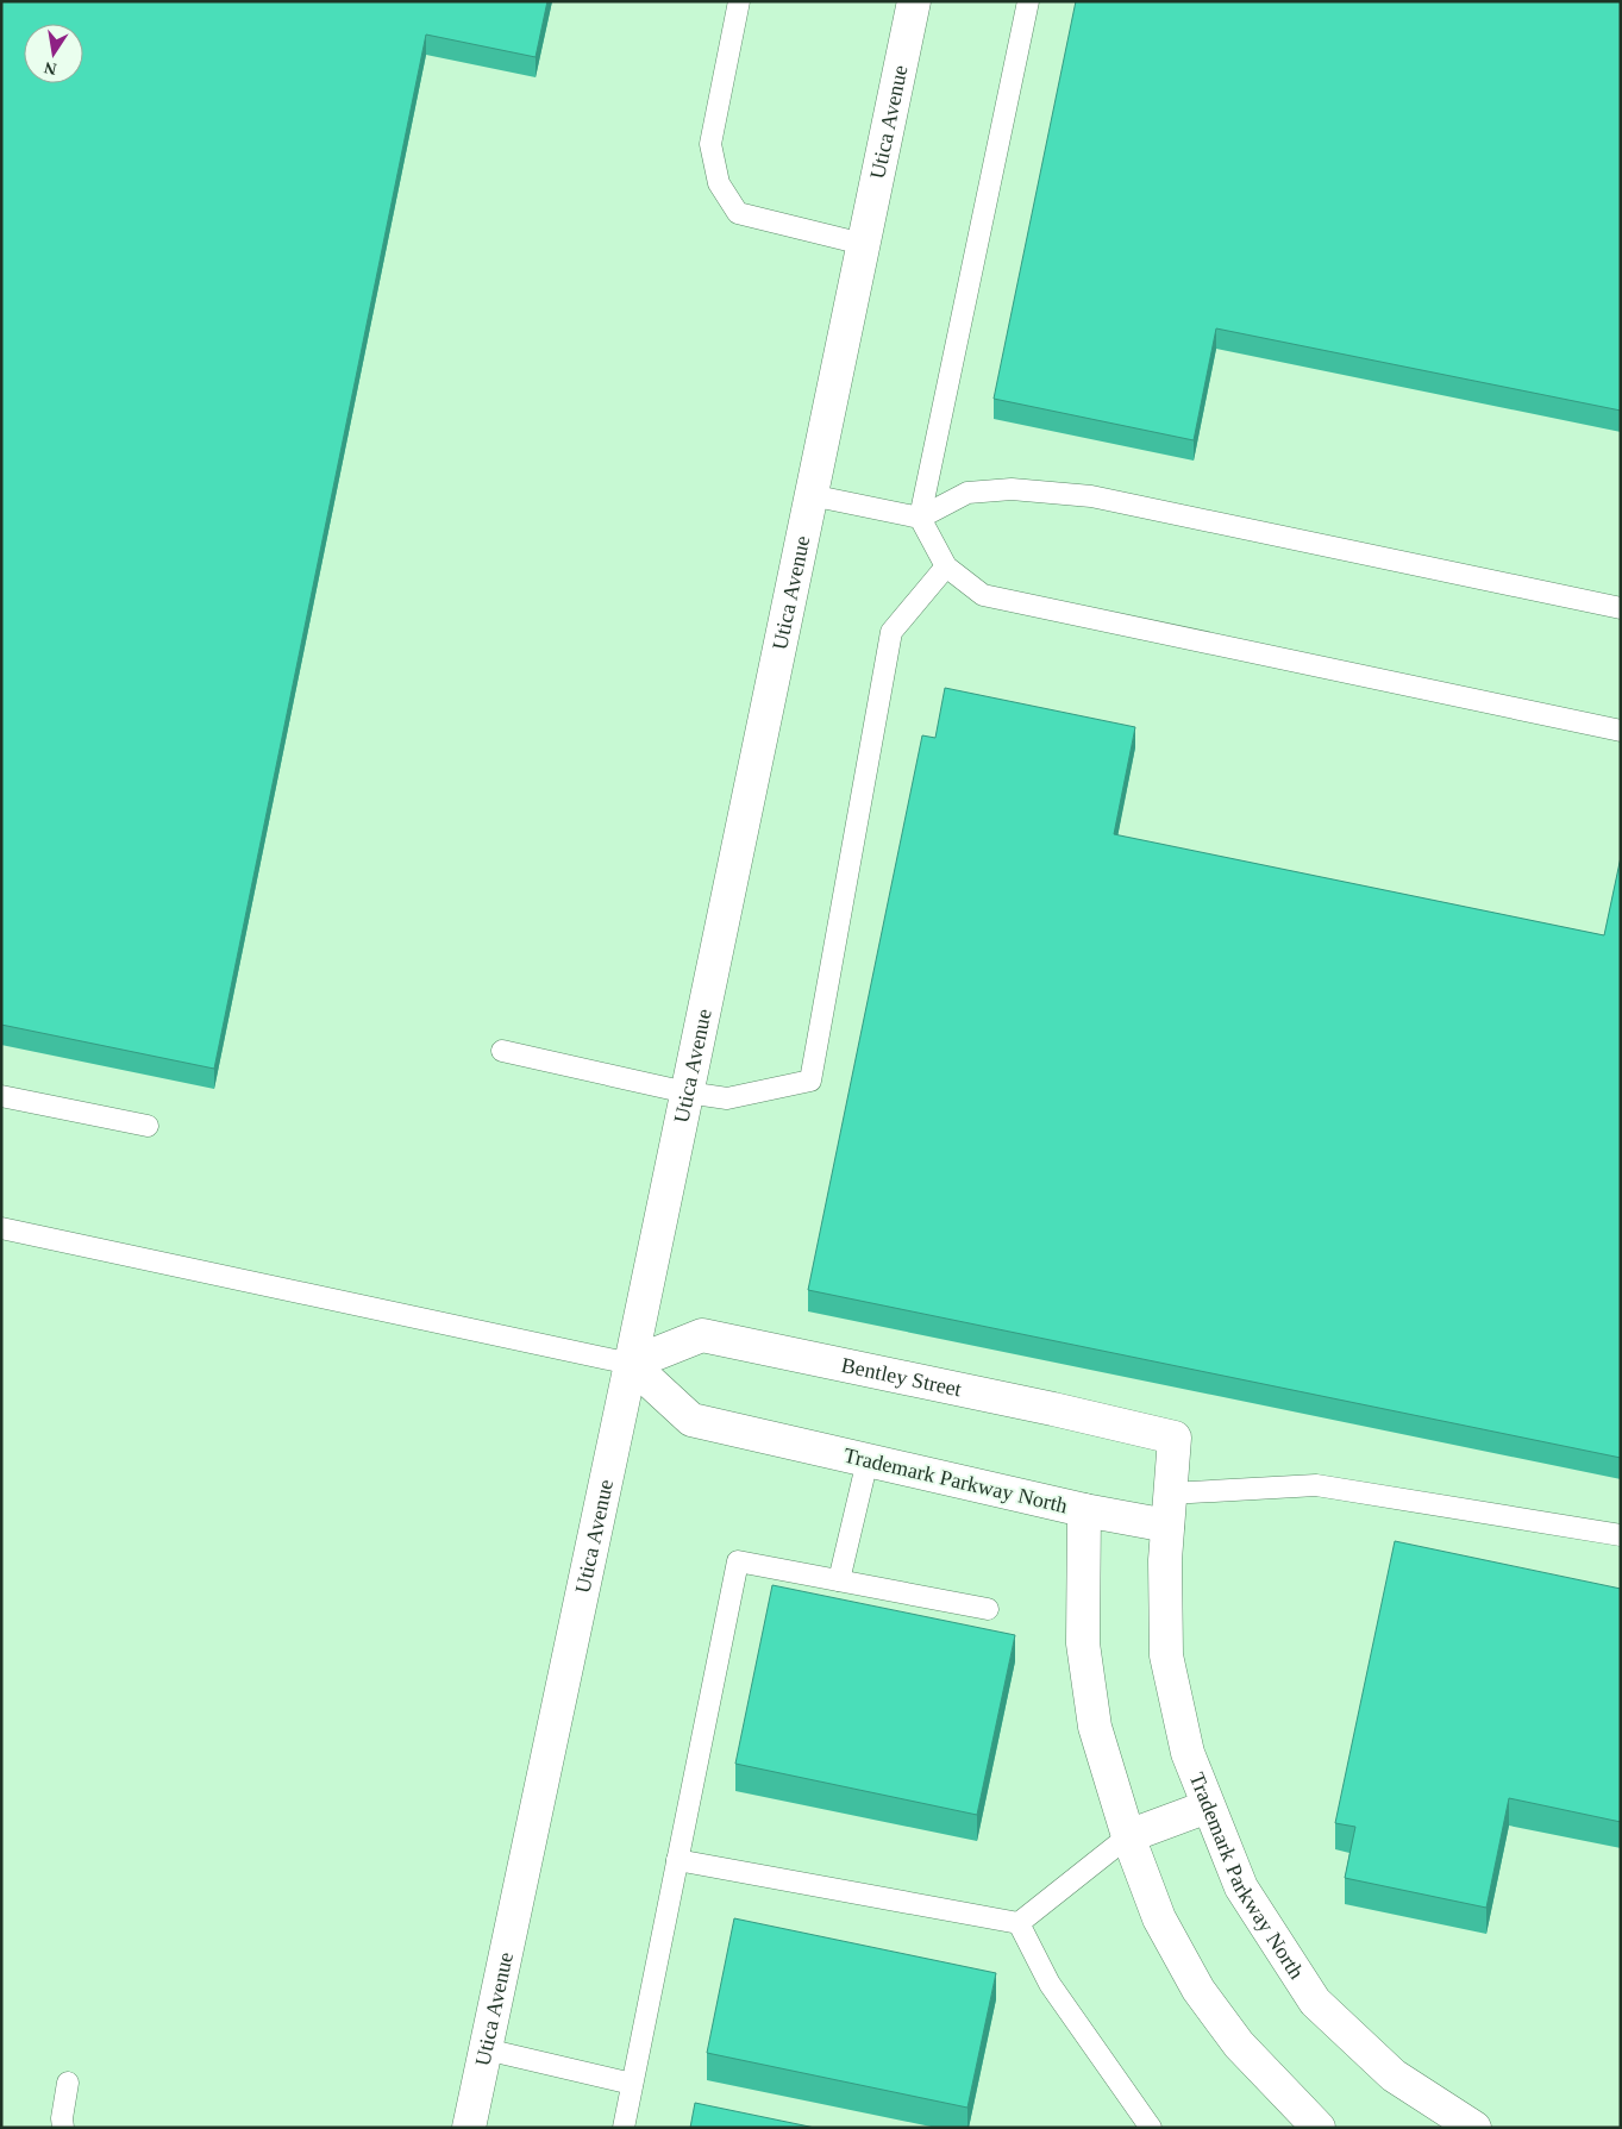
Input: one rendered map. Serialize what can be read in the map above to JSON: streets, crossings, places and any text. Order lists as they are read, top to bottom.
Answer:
{
  "streets": {
    "street": ["Utica Avenue", "Bentley Street", "Trademark Parkway North"]
  },
  "crossings": [
    ["Utica Avenue", "Bentley Street"],
    ["Utica Avenue", "Trademark Parkway North"],
    ["Bentley Street", "Trademark Parkway North"]
  ],
  "north": "bottom"
}
